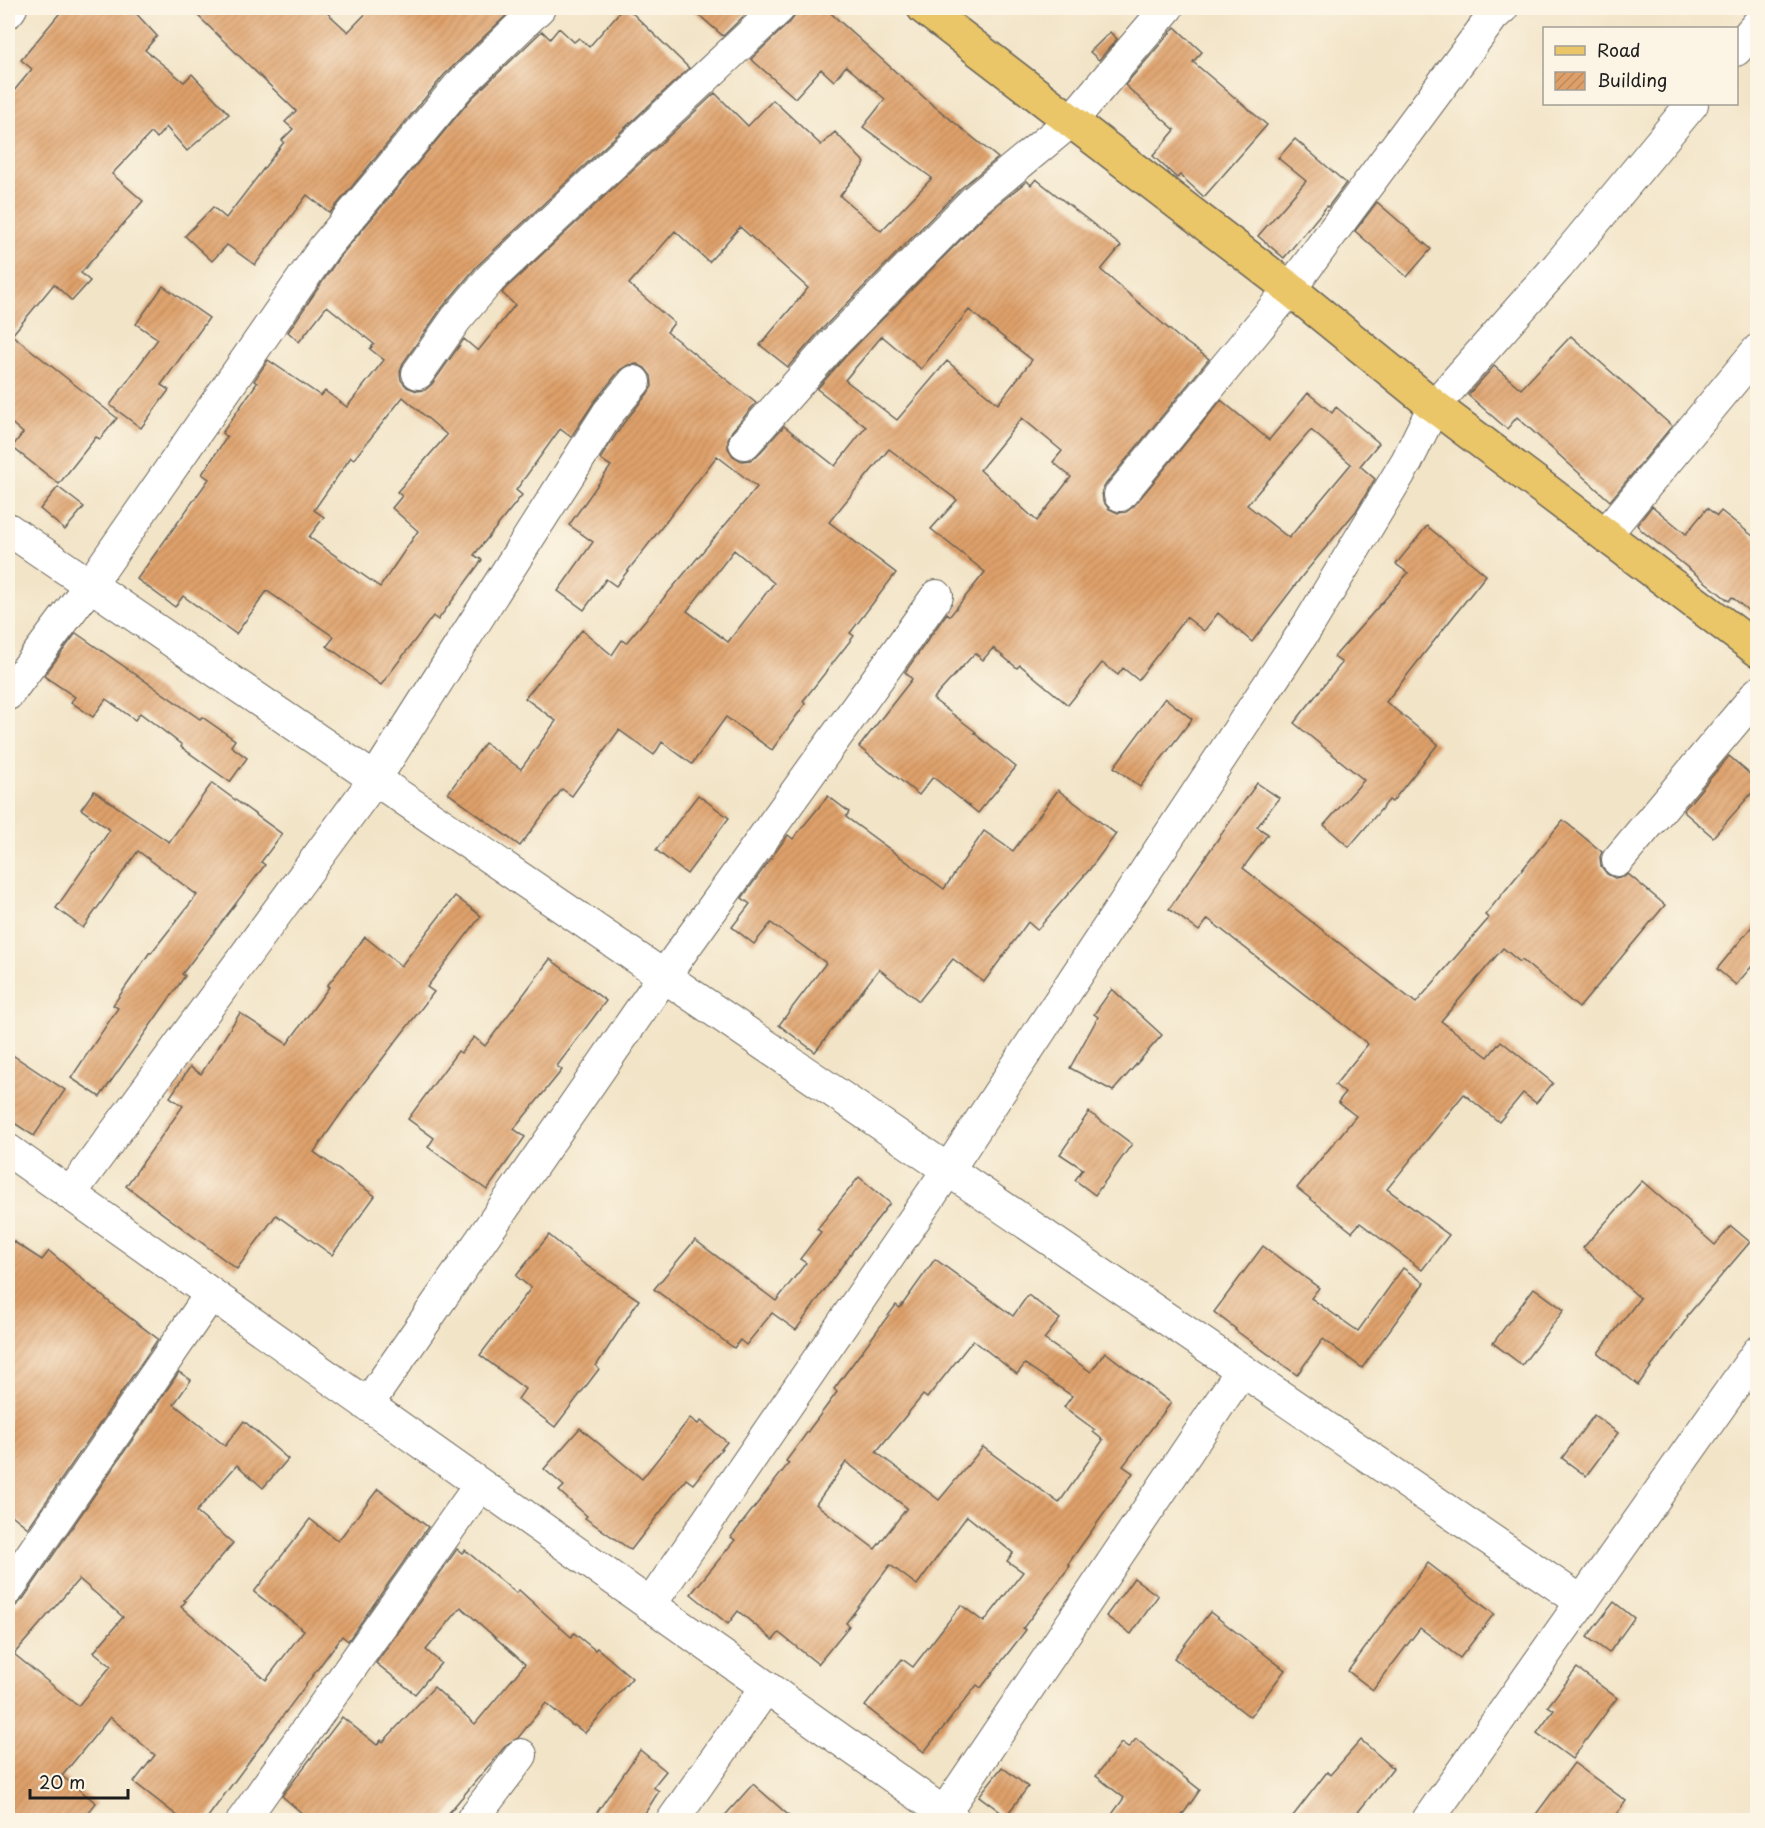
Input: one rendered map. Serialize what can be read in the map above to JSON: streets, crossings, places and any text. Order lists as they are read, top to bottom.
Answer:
{
  "legend": ["Road", "Building"],
  "scale_bar": "20 m"
}
